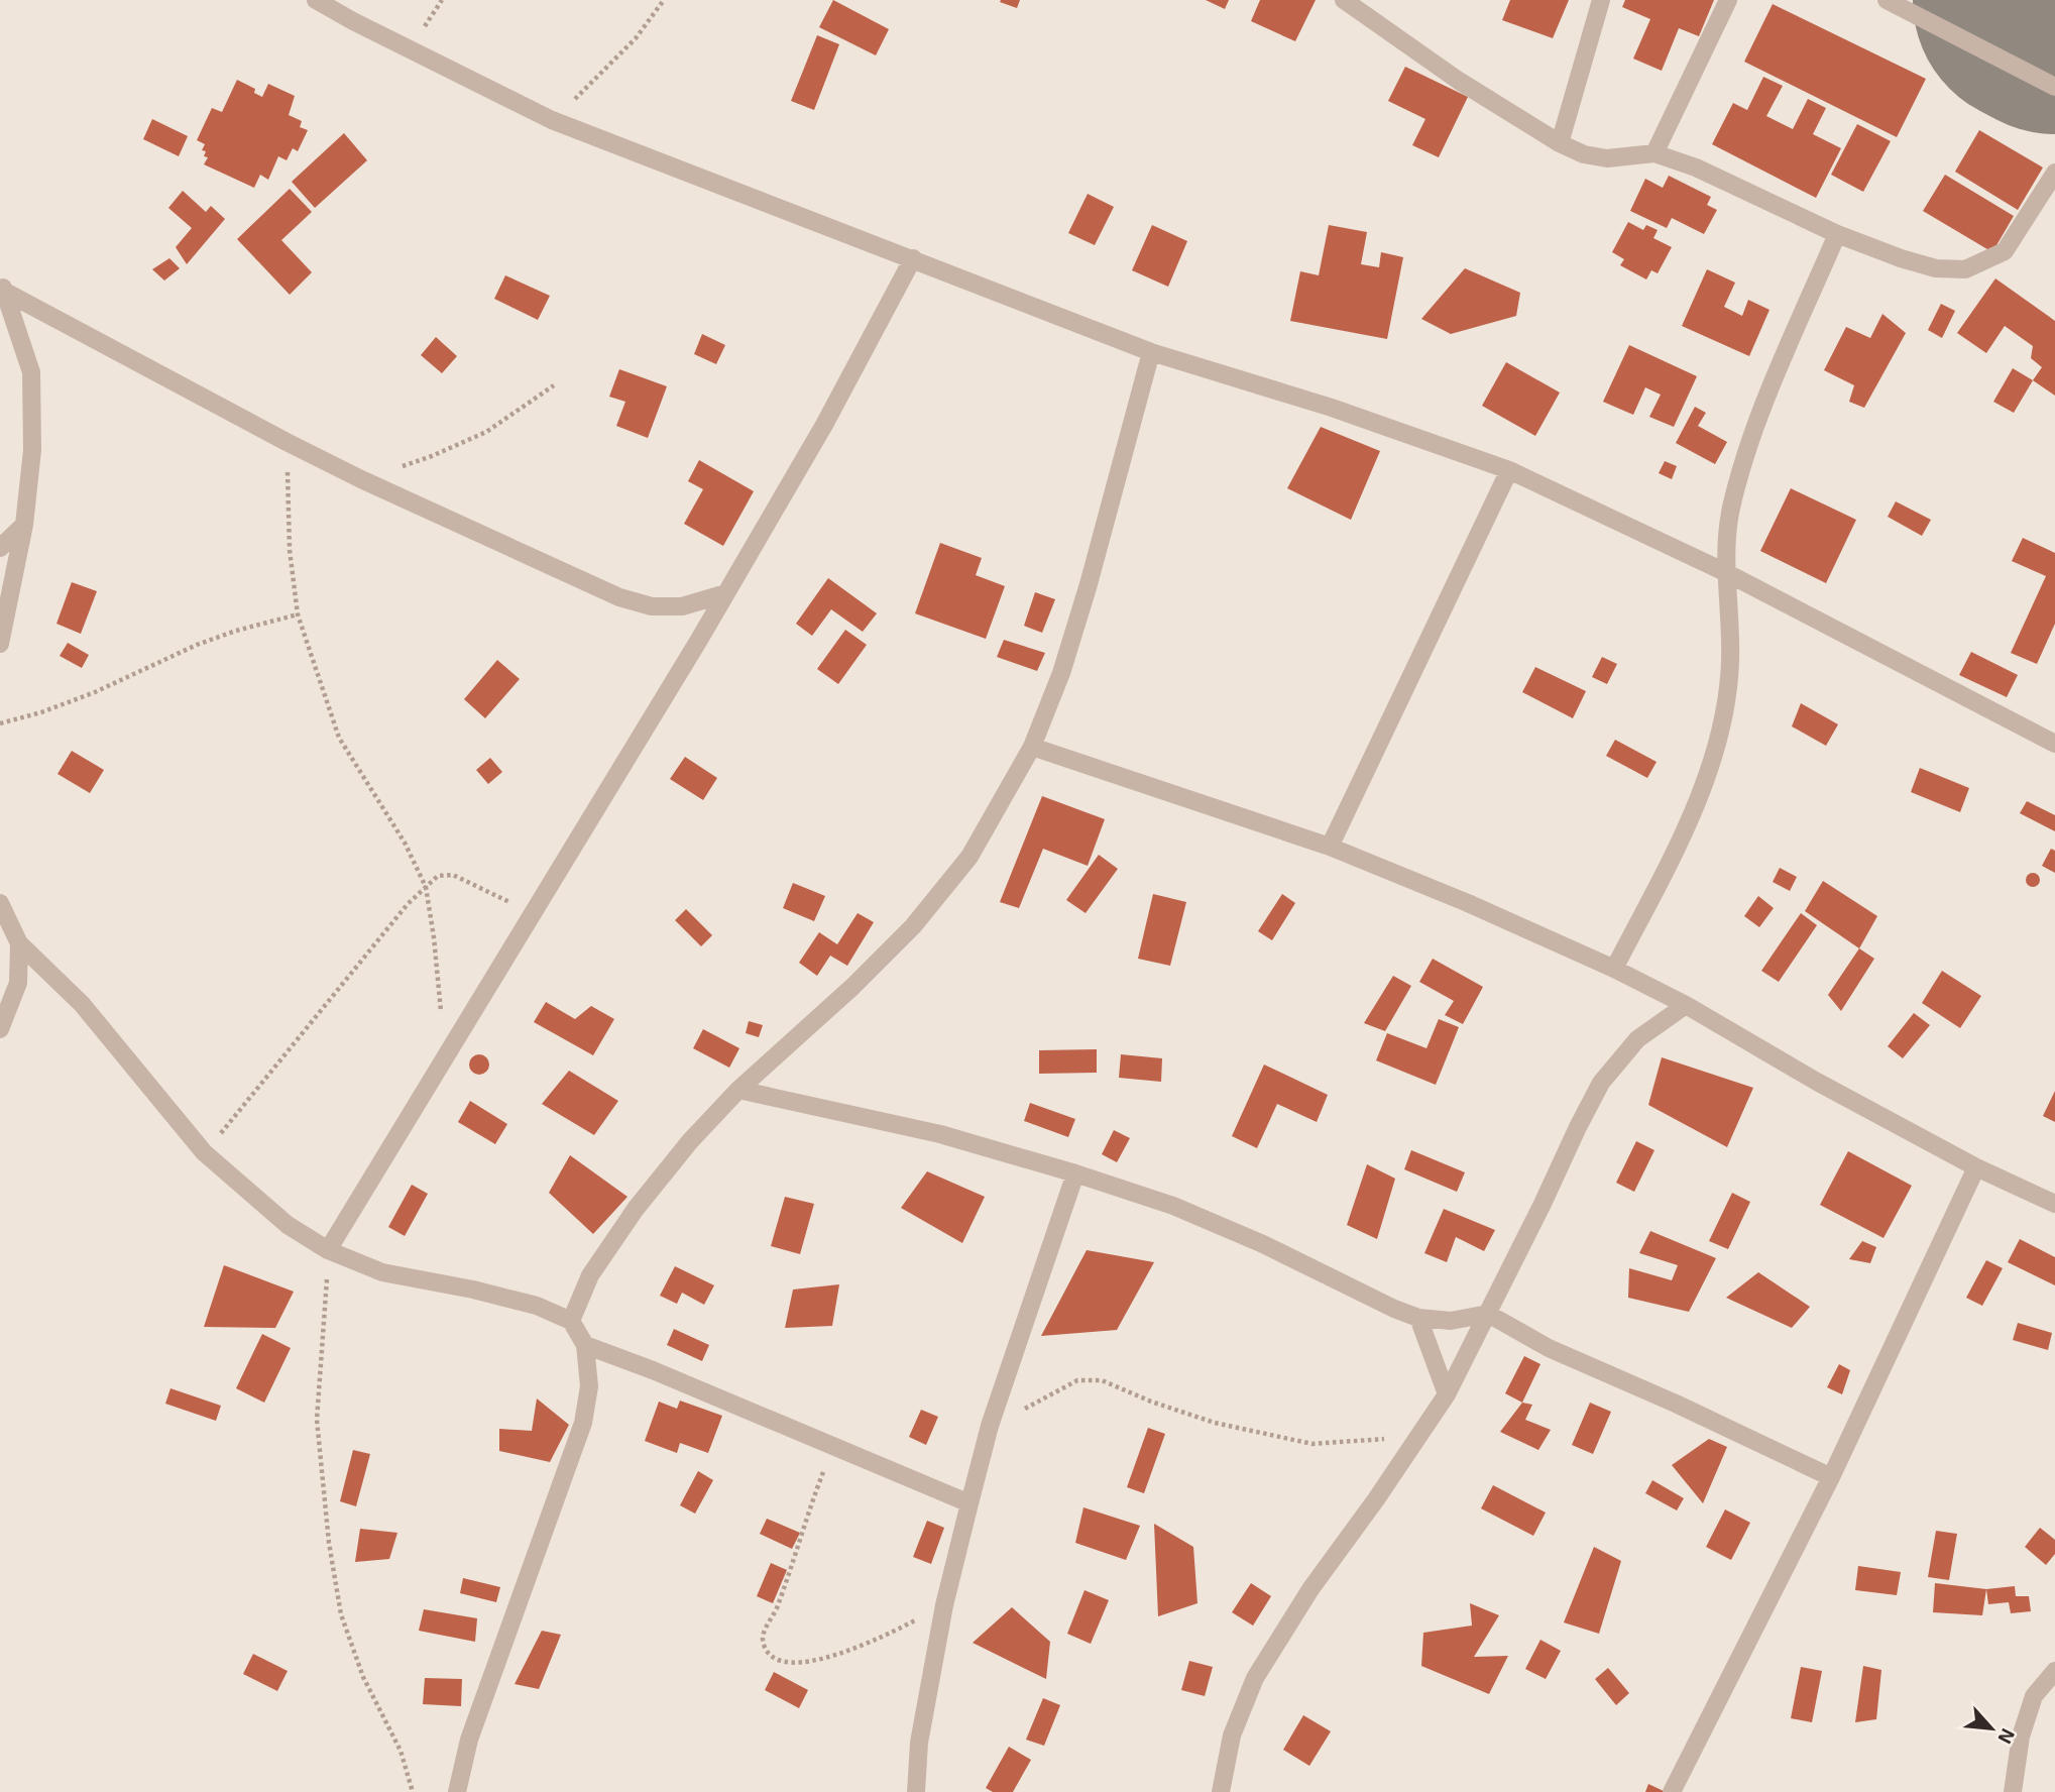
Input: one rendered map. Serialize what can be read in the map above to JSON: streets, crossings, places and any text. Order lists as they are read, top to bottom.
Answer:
{
  "north": "bottom right"
}
